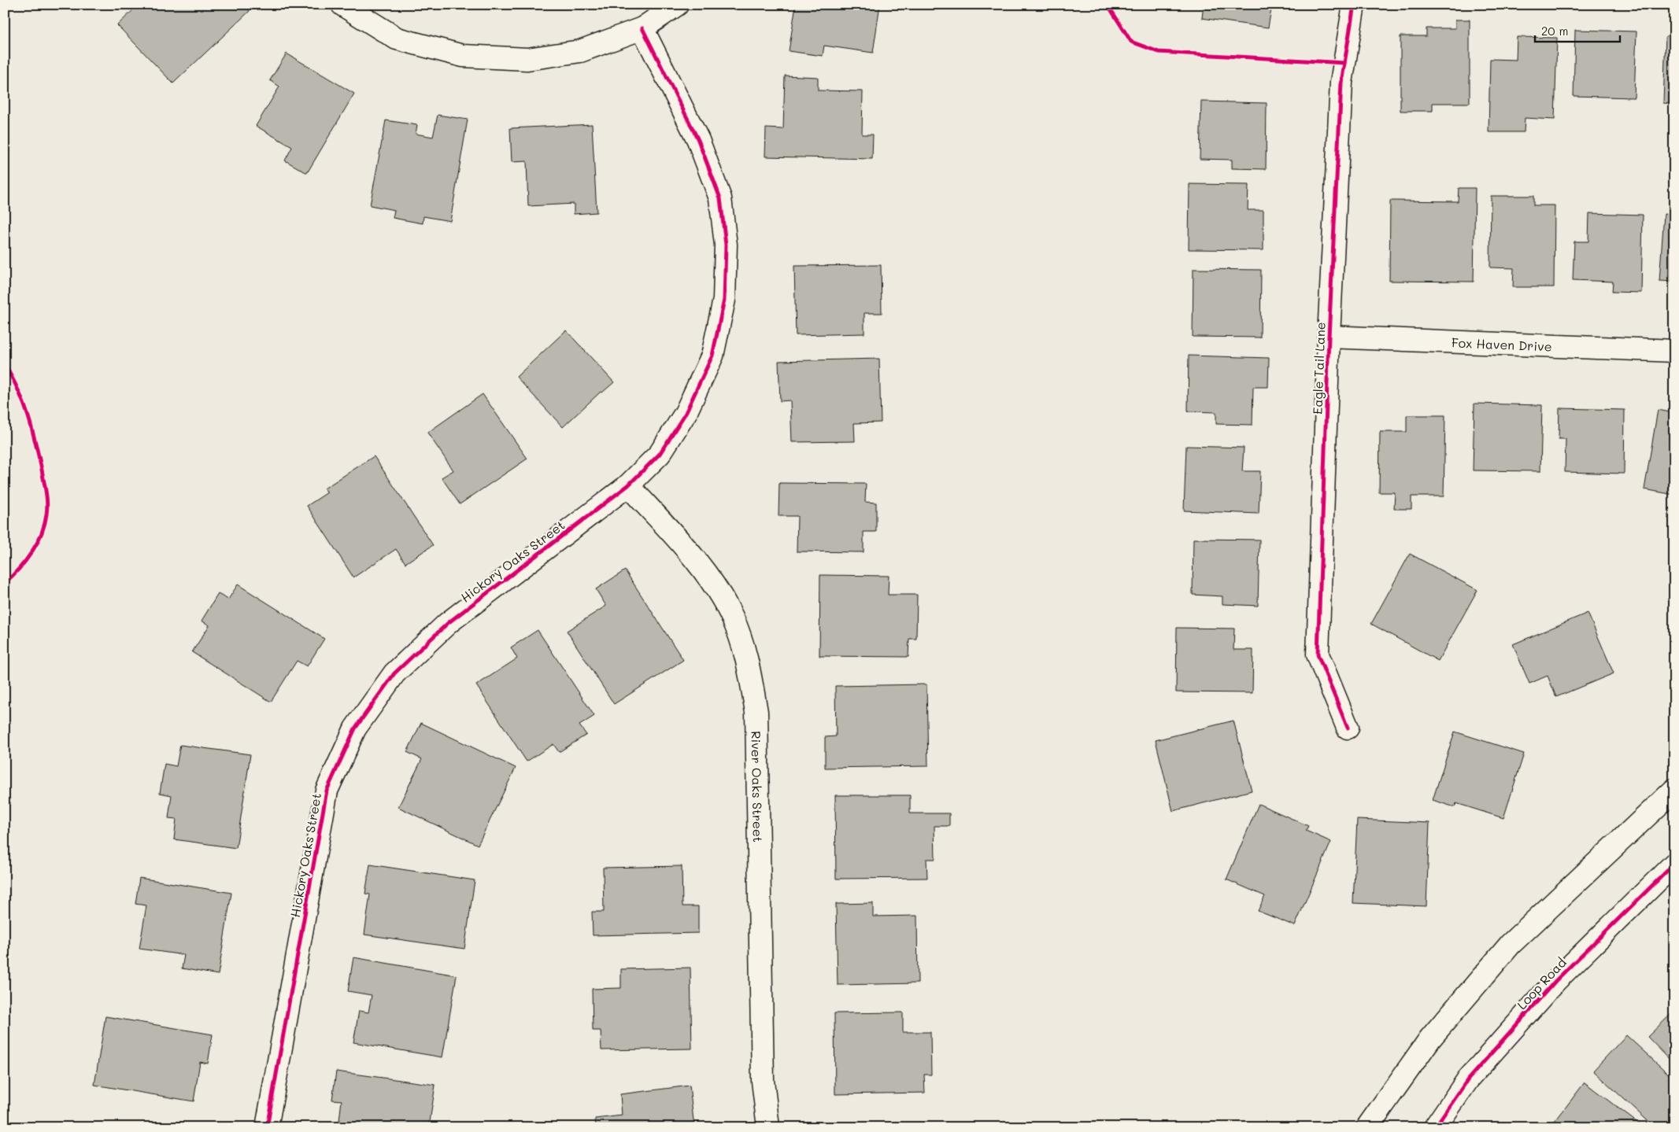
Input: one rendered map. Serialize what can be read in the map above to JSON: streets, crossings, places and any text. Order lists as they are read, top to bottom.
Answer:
{
  "streets": {
    "street": [
      "Fox Haven Drive",
      "Eagle Tail Lane",
      "Hickory Oaks Street",
      "River Oaks Street",
      "Loop Road"
    ]
  },
  "crossings": [
    ["Fox Haven Drive", "Eagle Tail Lane"],
    ["Hickory Oaks Street", "River Oaks Street"]
  ],
  "scale_bar": "20 m"
}
